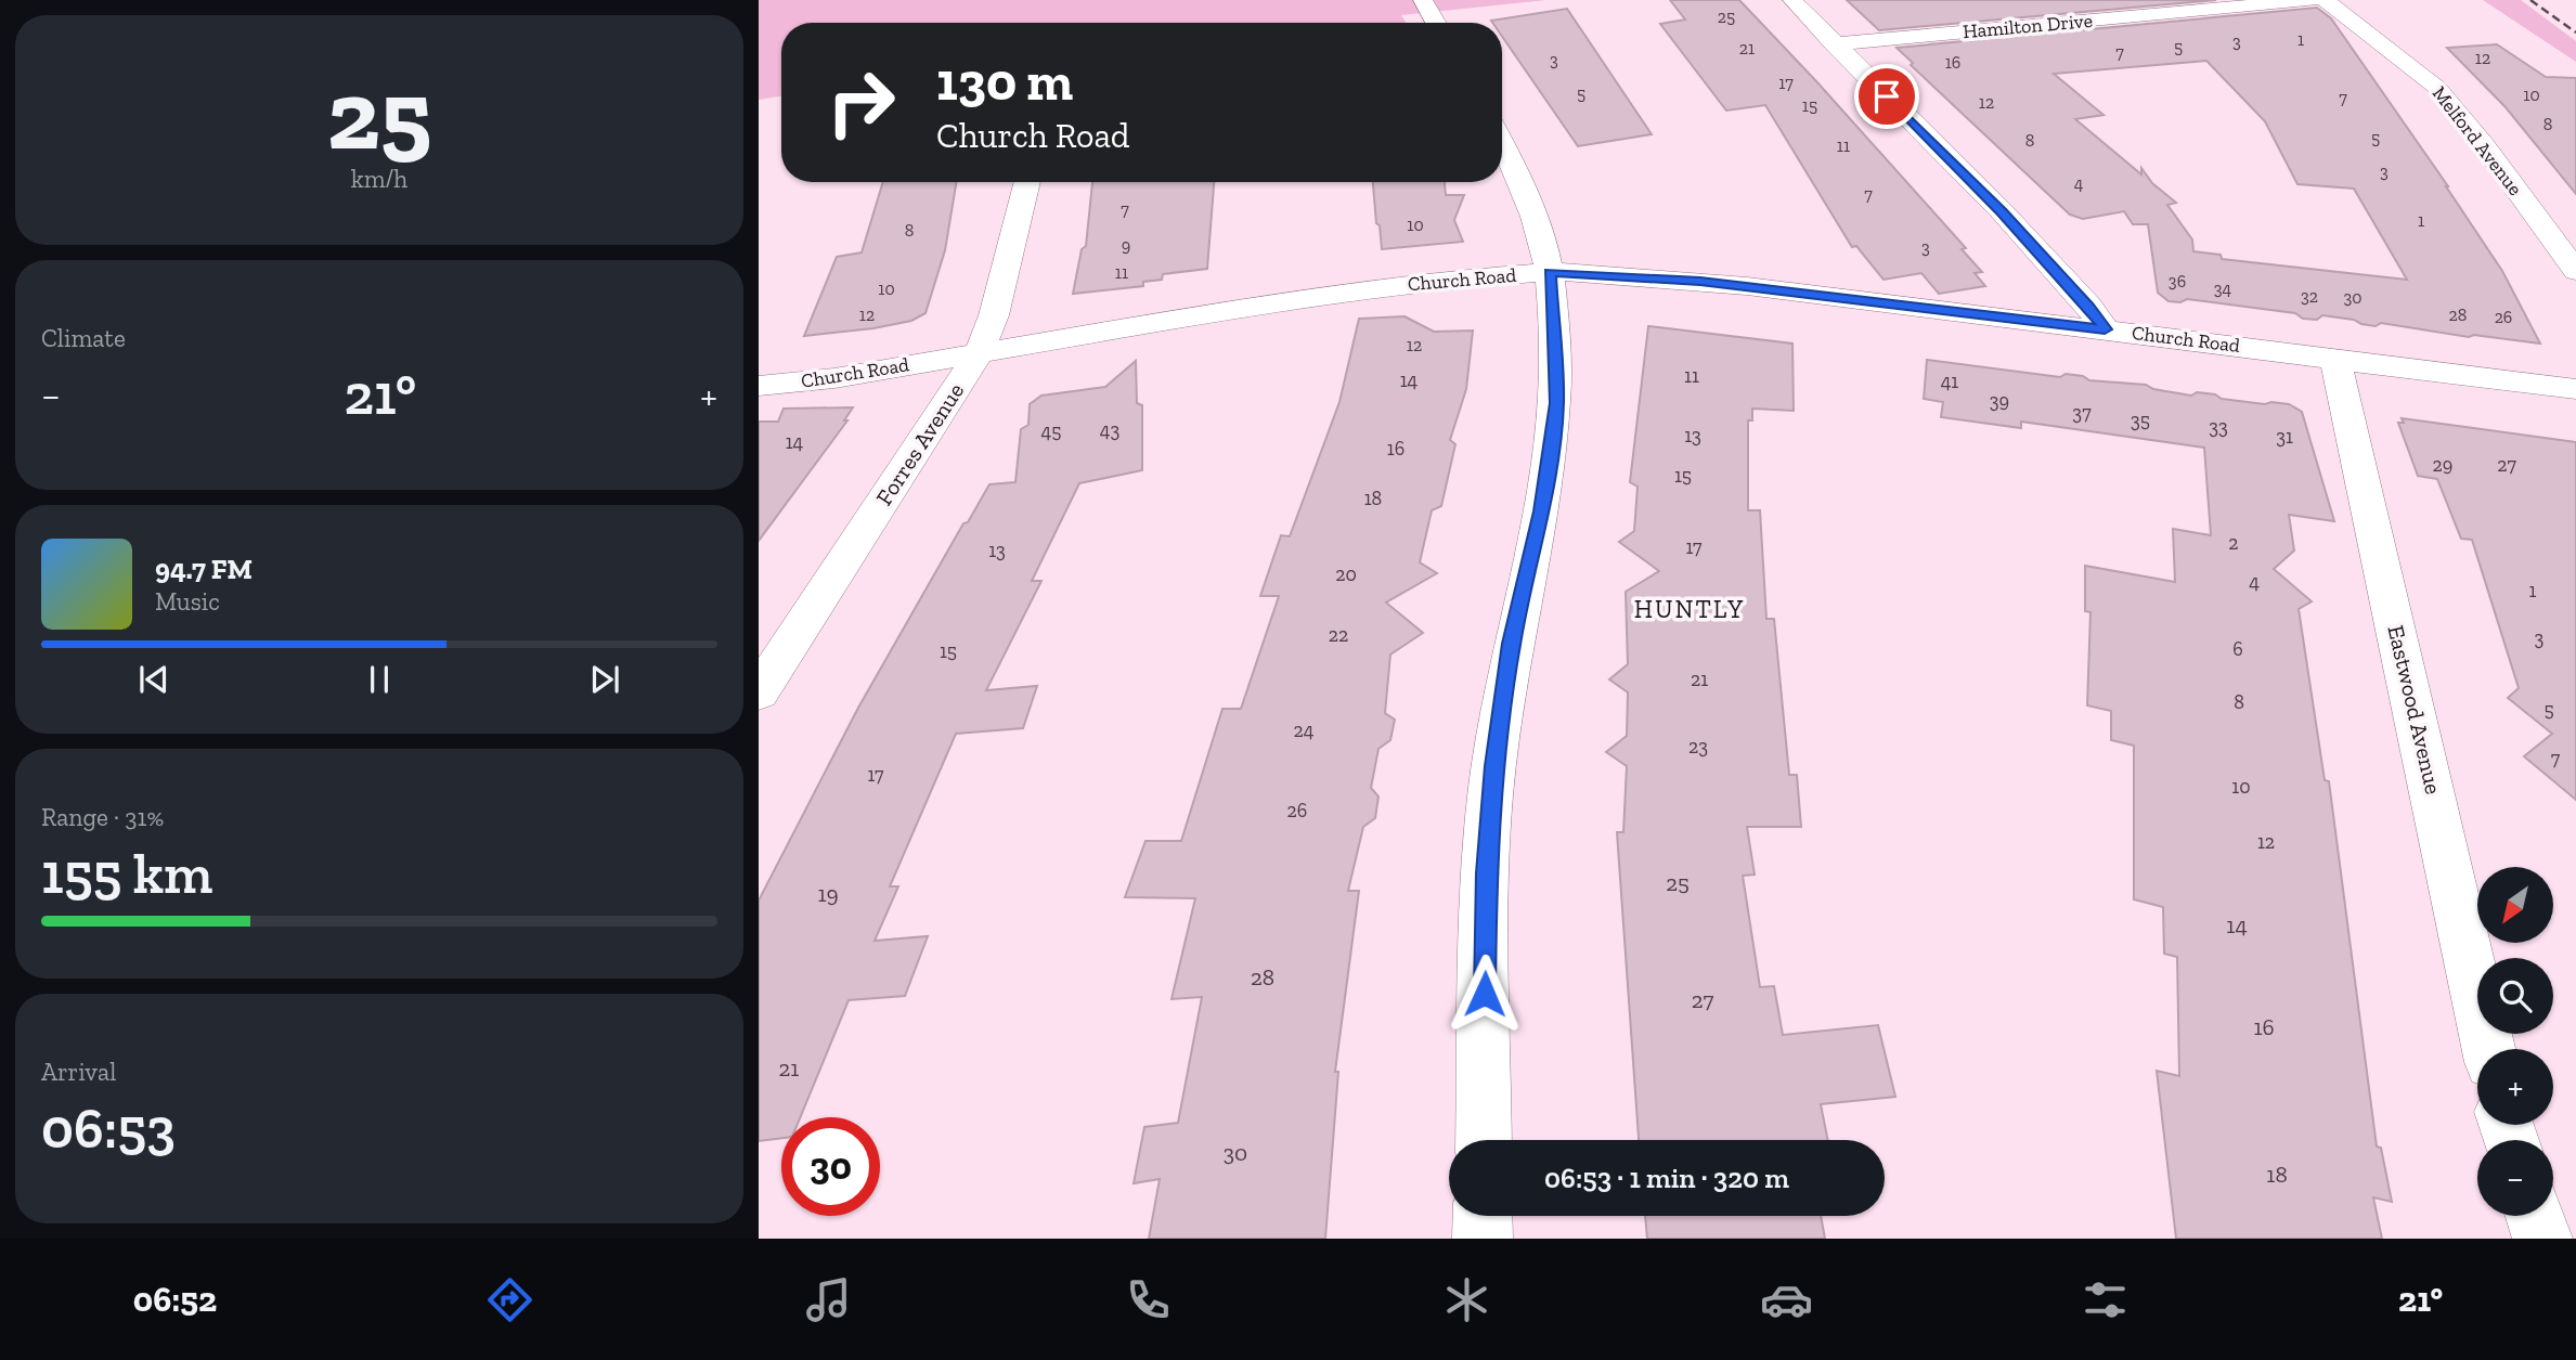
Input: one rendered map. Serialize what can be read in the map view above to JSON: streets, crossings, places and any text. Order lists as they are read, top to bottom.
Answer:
{
  "streets": {
    "street": [
      "Hamilton Drive",
      "Melford Avenue",
      "Church Road",
      "Forres Avenue",
      "Eastwood Avenue"
    ]
  },
  "crossings": [
    ["Church Road", "Forres Avenue"],
    ["Church Road", "Eastwood Avenue"]
  ],
  "districts": ["HUNTLY"],
  "house_numbers": [
    "25",
    "1",
    "3",
    "5",
    "21",
    "7",
    "12",
    "3",
    "16",
    "17",
    "5",
    "10",
    "7",
    "12",
    "15",
    "8",
    "5",
    "8",
    "11",
    "3",
    "4",
    "7",
    "7",
    "1",
    "10",
    "8",
    "9",
    "3",
    "11",
    "36",
    "10",
    "34",
    "32",
    "30",
    "12",
    "28",
    "26",
    "12",
    "11",
    "14",
    "41",
    "39",
    "37",
    "35",
    "33",
    "43",
    "45",
    "13",
    "31",
    "14",
    "16",
    "29",
    "27",
    "15",
    "18",
    "2",
    "17",
    "13",
    "20",
    "4",
    "1",
    "22",
    "3",
    "6",
    "15",
    "21",
    "8",
    "5",
    "24",
    "23",
    "7",
    "17",
    "10",
    "26",
    "12",
    "25",
    "19",
    "14",
    "28",
    "27",
    "16",
    "21",
    "30",
    "18"
  ],
  "north": "bottom left",
  "page": {
    "tile": [
      ["25", "km/h"],
      "Climate",
      ["Range · 31%", "155 km"],
      ["Arrival", "06:53"]
    ],
    "turn": ["130 m", "Church Road"],
    "heat": ["−", "21°", "+"],
    "song": ["94.7 FM", "Music"],
    "map_buttons": ["+", "−"],
    "limit": "30",
    "trip": "06:53 · 1 min · 320 m",
    "tabs": ["06:52", "21°"]
  }
}
